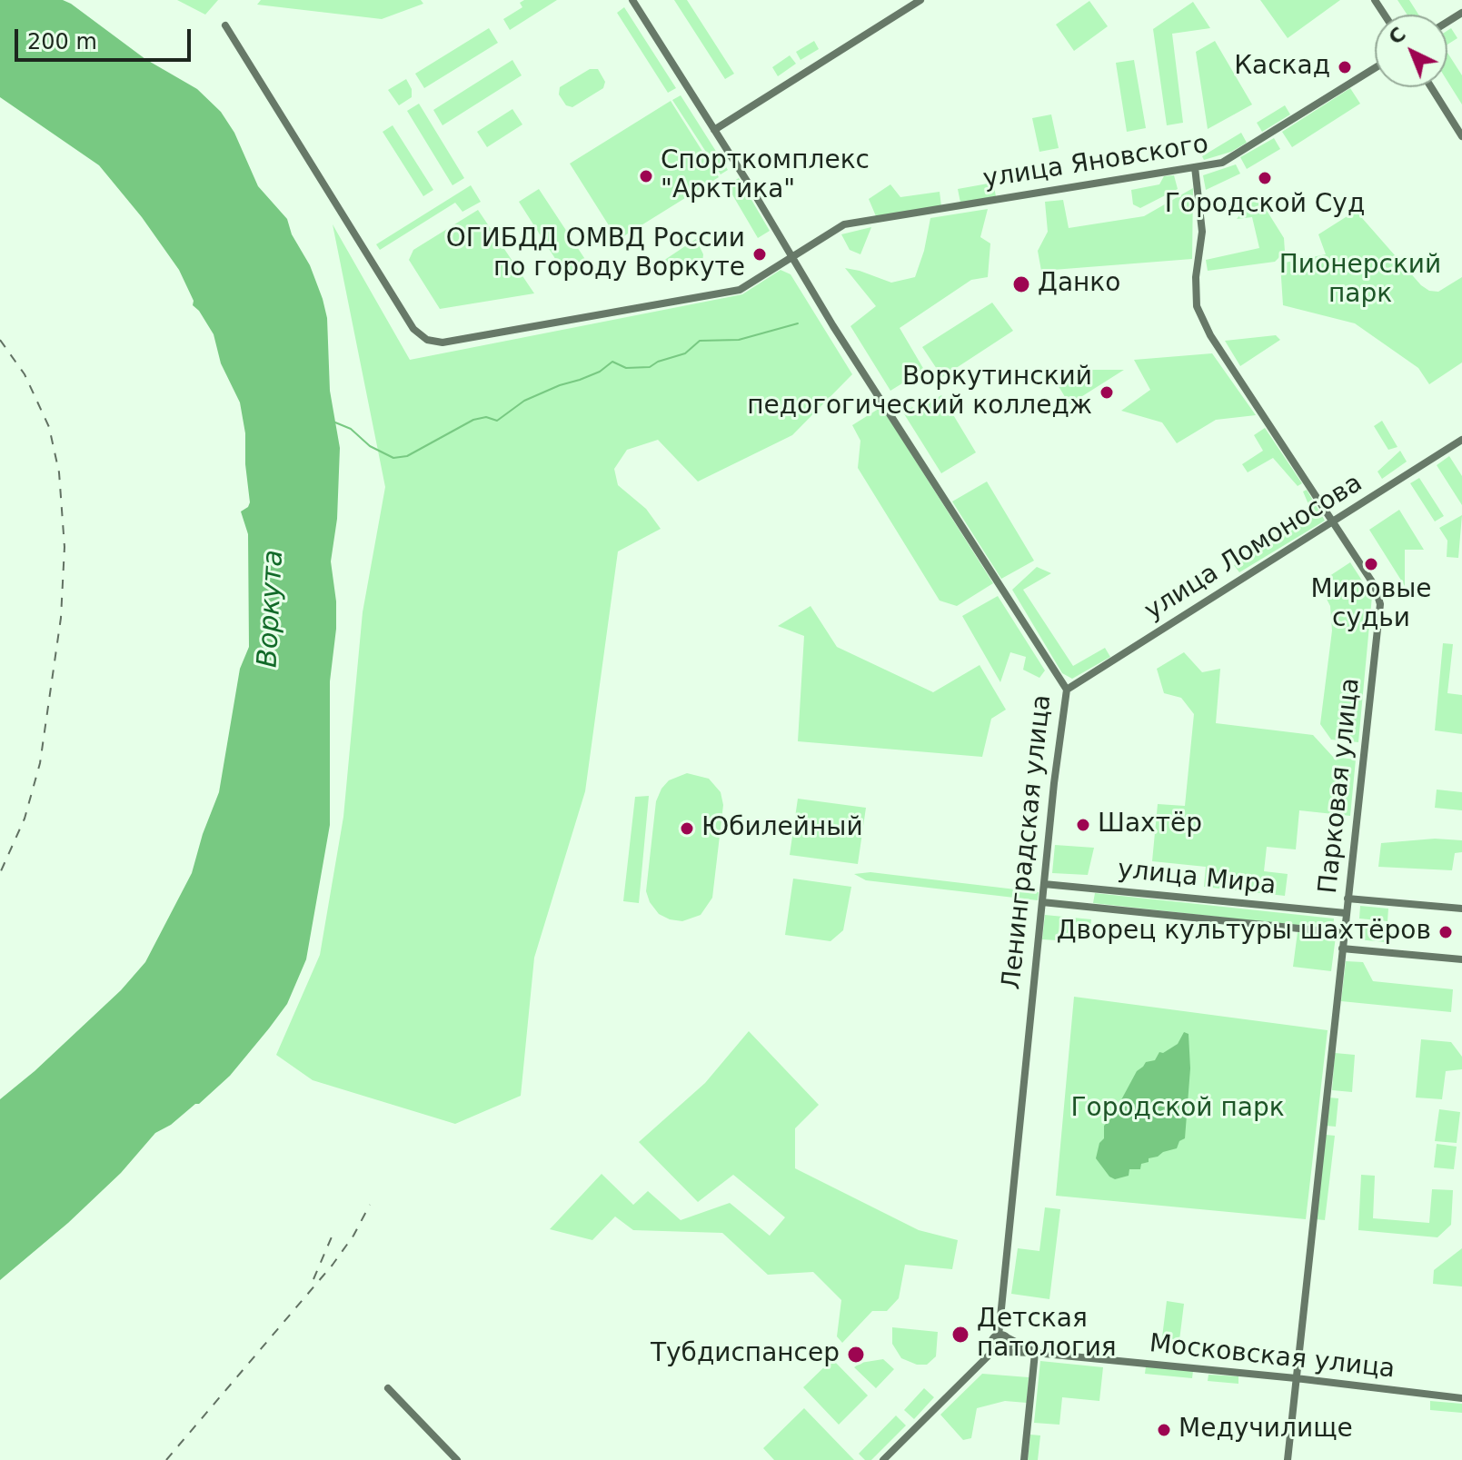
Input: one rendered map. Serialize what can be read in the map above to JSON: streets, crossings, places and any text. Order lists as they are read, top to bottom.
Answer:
{
  "streets": {
    "main road": [
      "улица Яновского",
      "улица Ломоносова",
      "Парковая улица",
      "Ленинградская улица",
      "улица Мира",
      "Московская улица"
    ]
  },
  "crossings": [
    ["улица Яновского", "Парковая улица"],
    ["улица Яновского", "Ленинградская улица"],
    ["улица Ломоносова", "Парковая улица"],
    ["улица Ломоносова", "Ленинградская улица"],
    ["Парковая улица", "улица Мира"],
    ["Парковая улица", "Московская улица"],
    ["Ленинградская улица", "улица Мира"],
    ["Ленинградская улица", "Московская улица"]
  ],
  "water": ["Воркута"],
  "parks": ["Пионерский парк", "Городской парк"],
  "places": [
    "Каскад",
    "Спорткомплекс \"Арктика\"",
    "Городской Суд",
    "ОГИБДД ОМВД России по городу Воркуте",
    "Данко",
    "Воркутинский педогогический колледж",
    "Мировые судьи",
    "Шахтёр",
    "Юбилейный",
    "Дворец культуры шахтёров",
    "Детская патология",
    "Тубдиспансер",
    "Медучилище"
  ],
  "scale_bar": "200 m",
  "north": "top left"
}
